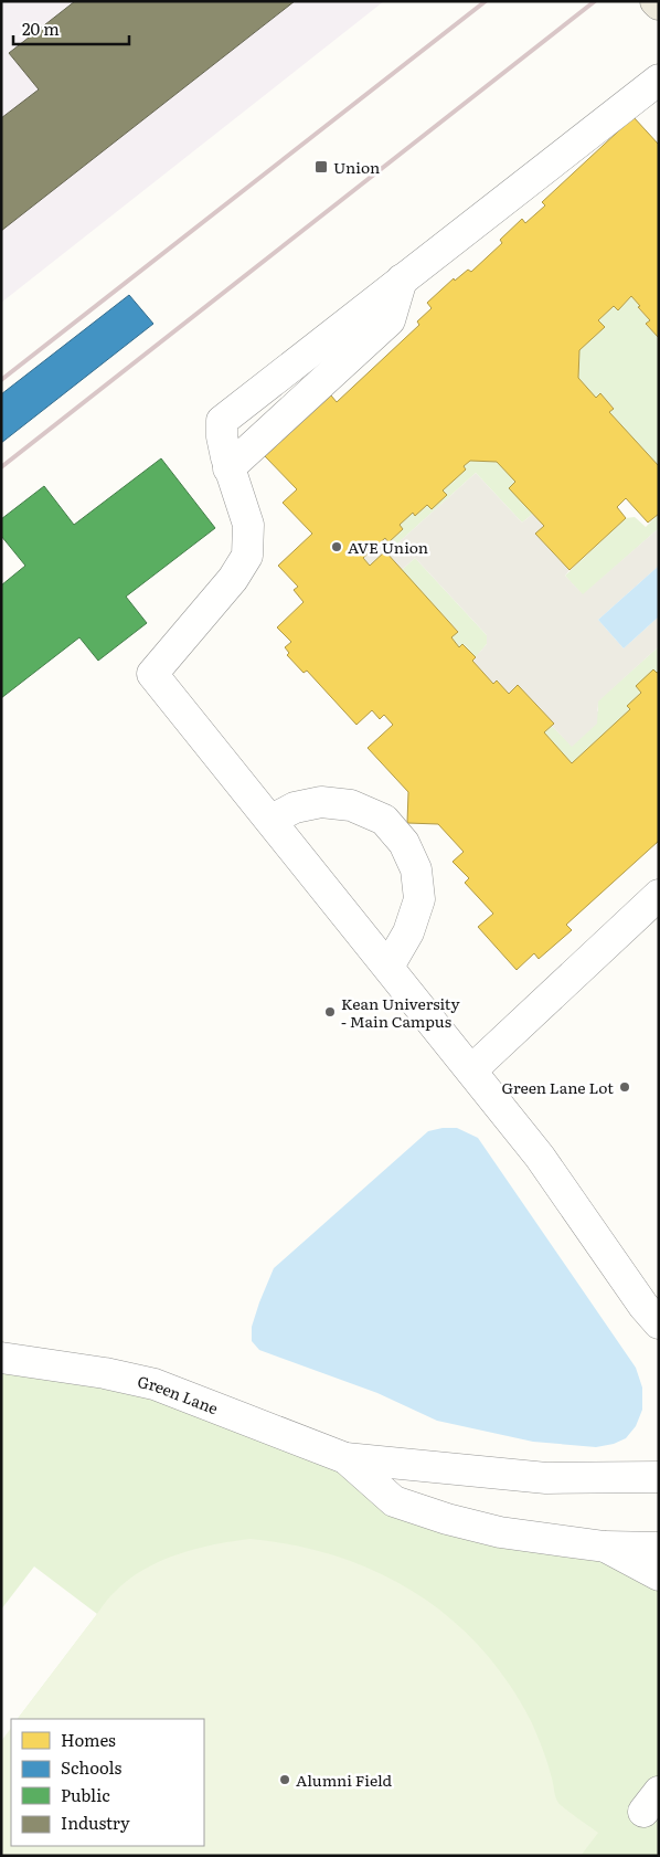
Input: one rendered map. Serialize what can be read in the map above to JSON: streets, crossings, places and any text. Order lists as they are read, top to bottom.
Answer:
{
  "streets": {
    "street": ["Green Lane"]
  },
  "places": {
    "transit": ["Union"],
    "other": [
      "AVE Union",
      "Kean University - Main Campus",
      "Green Lane Lot",
      "Alumni Field"
    ]
  },
  "legend": [
    "Homes",
    "Schools",
    "Public",
    "Industry"
  ],
  "scale_bar": "20 m"
}
